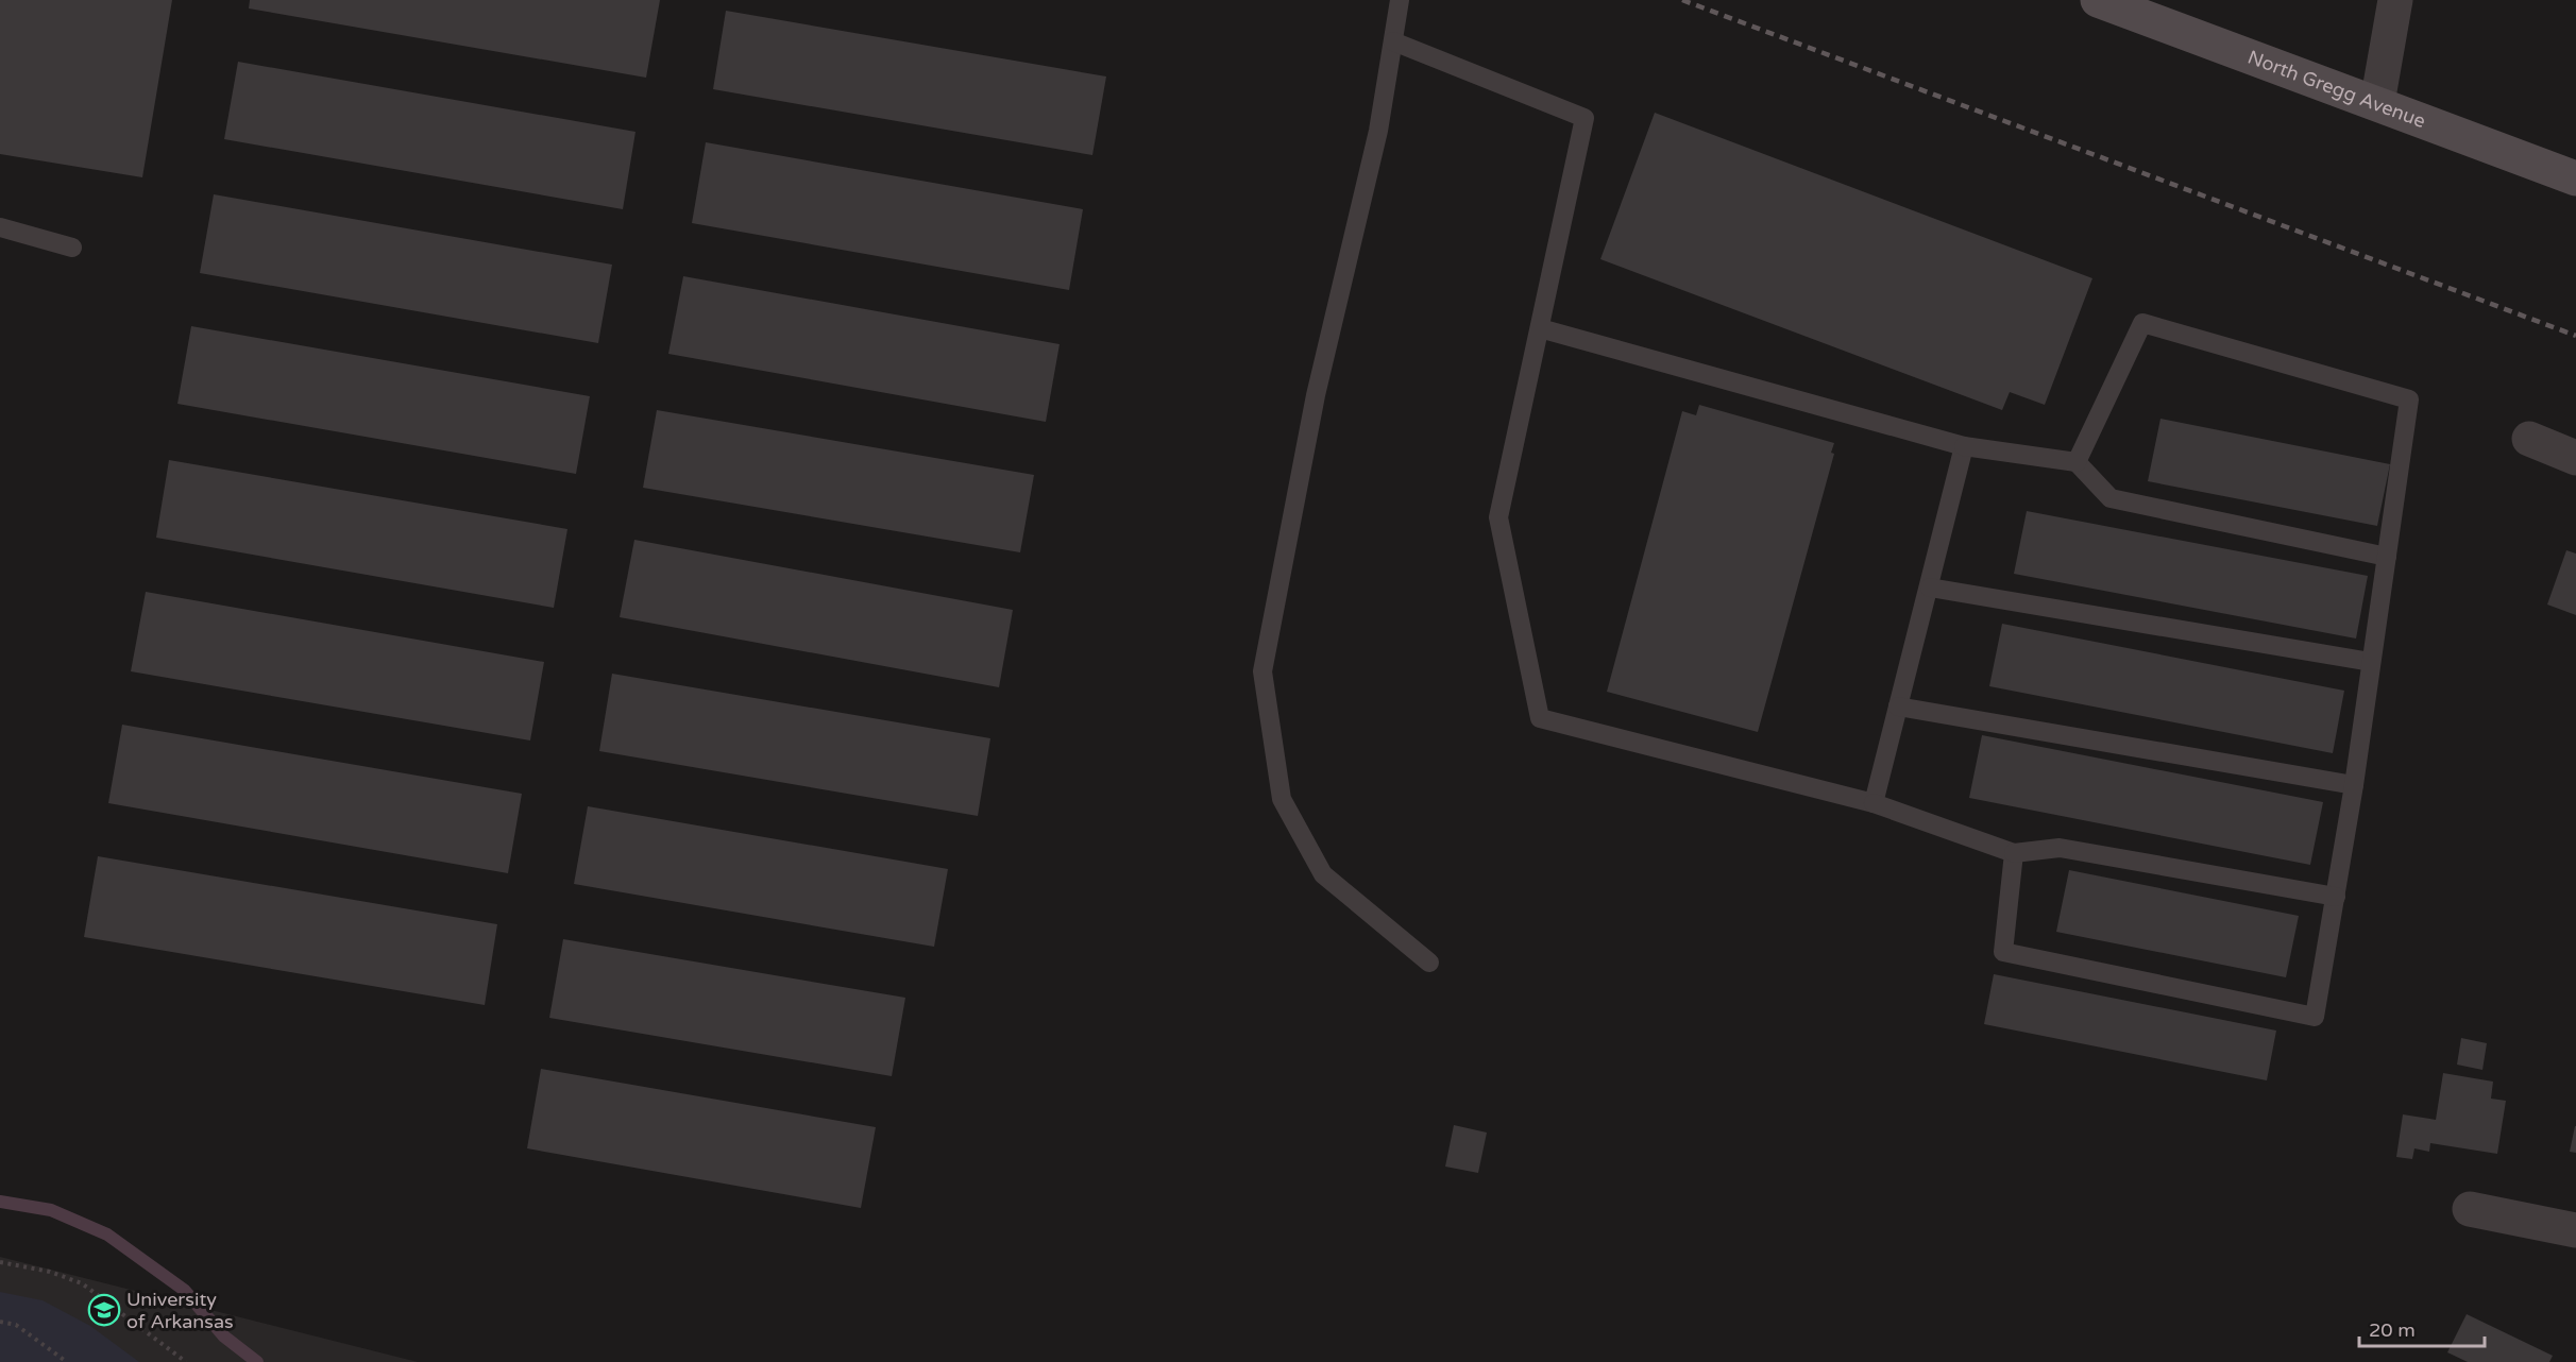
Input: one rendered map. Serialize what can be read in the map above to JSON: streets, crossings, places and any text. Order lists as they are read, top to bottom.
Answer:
{
  "streets": {
    "main road": ["North Gregg Avenue"]
  },
  "places": {
    "school or university": ["University of Arkansas"]
  },
  "scale_bar": "20 m"
}
